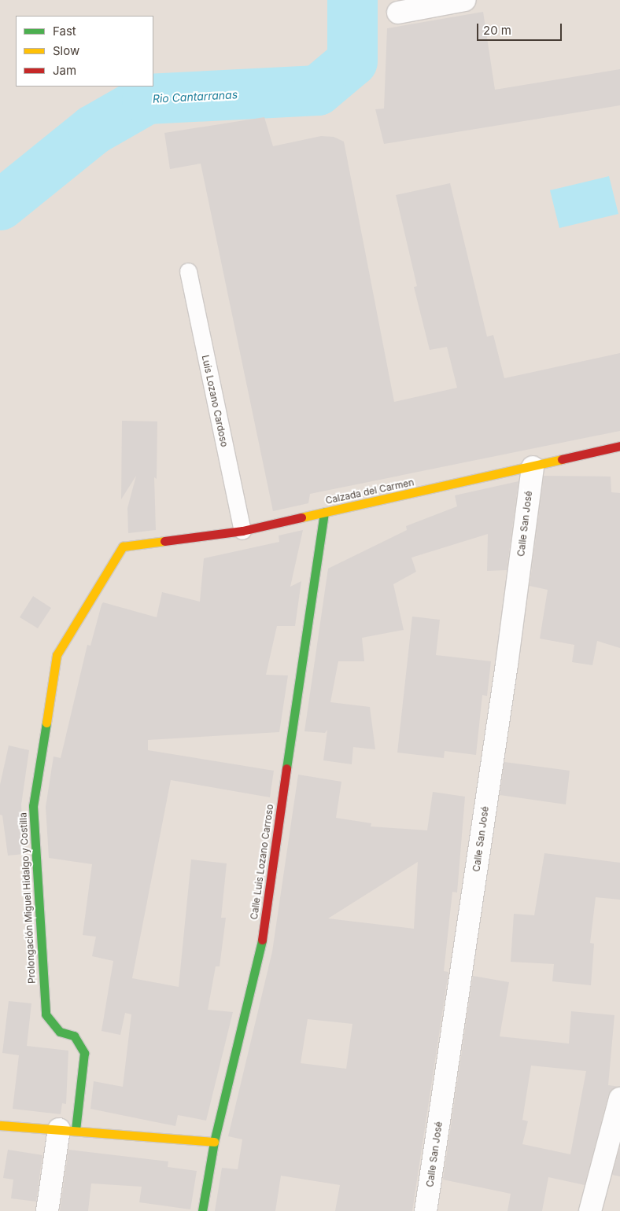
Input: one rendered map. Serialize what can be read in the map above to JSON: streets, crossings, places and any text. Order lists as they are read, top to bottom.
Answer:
{
  "streets": {
    "street": [
      "Calzada del Carmen",
      "Calle San José",
      "Calle Luis Lozano Carroso",
      "Prolongación Miguel Hidalgo y Costilla"
    ],
    "lane": ["Luis Lozano Cardoso"]
  },
  "crossings": [
    ["Luis Lozano Cardoso", "Calzada del Carmen"],
    ["Calzada del Carmen", "Calle San José"],
    ["Calzada del Carmen", "Calle Luis Lozano Carroso"],
    ["Calzada del Carmen", "Prolongación Miguel Hidalgo y Costilla"]
  ],
  "water": ["Rio Cantarranas"],
  "legend": ["Fast", "Slow", "Jam"],
  "scale_bar": "20 m"
}
